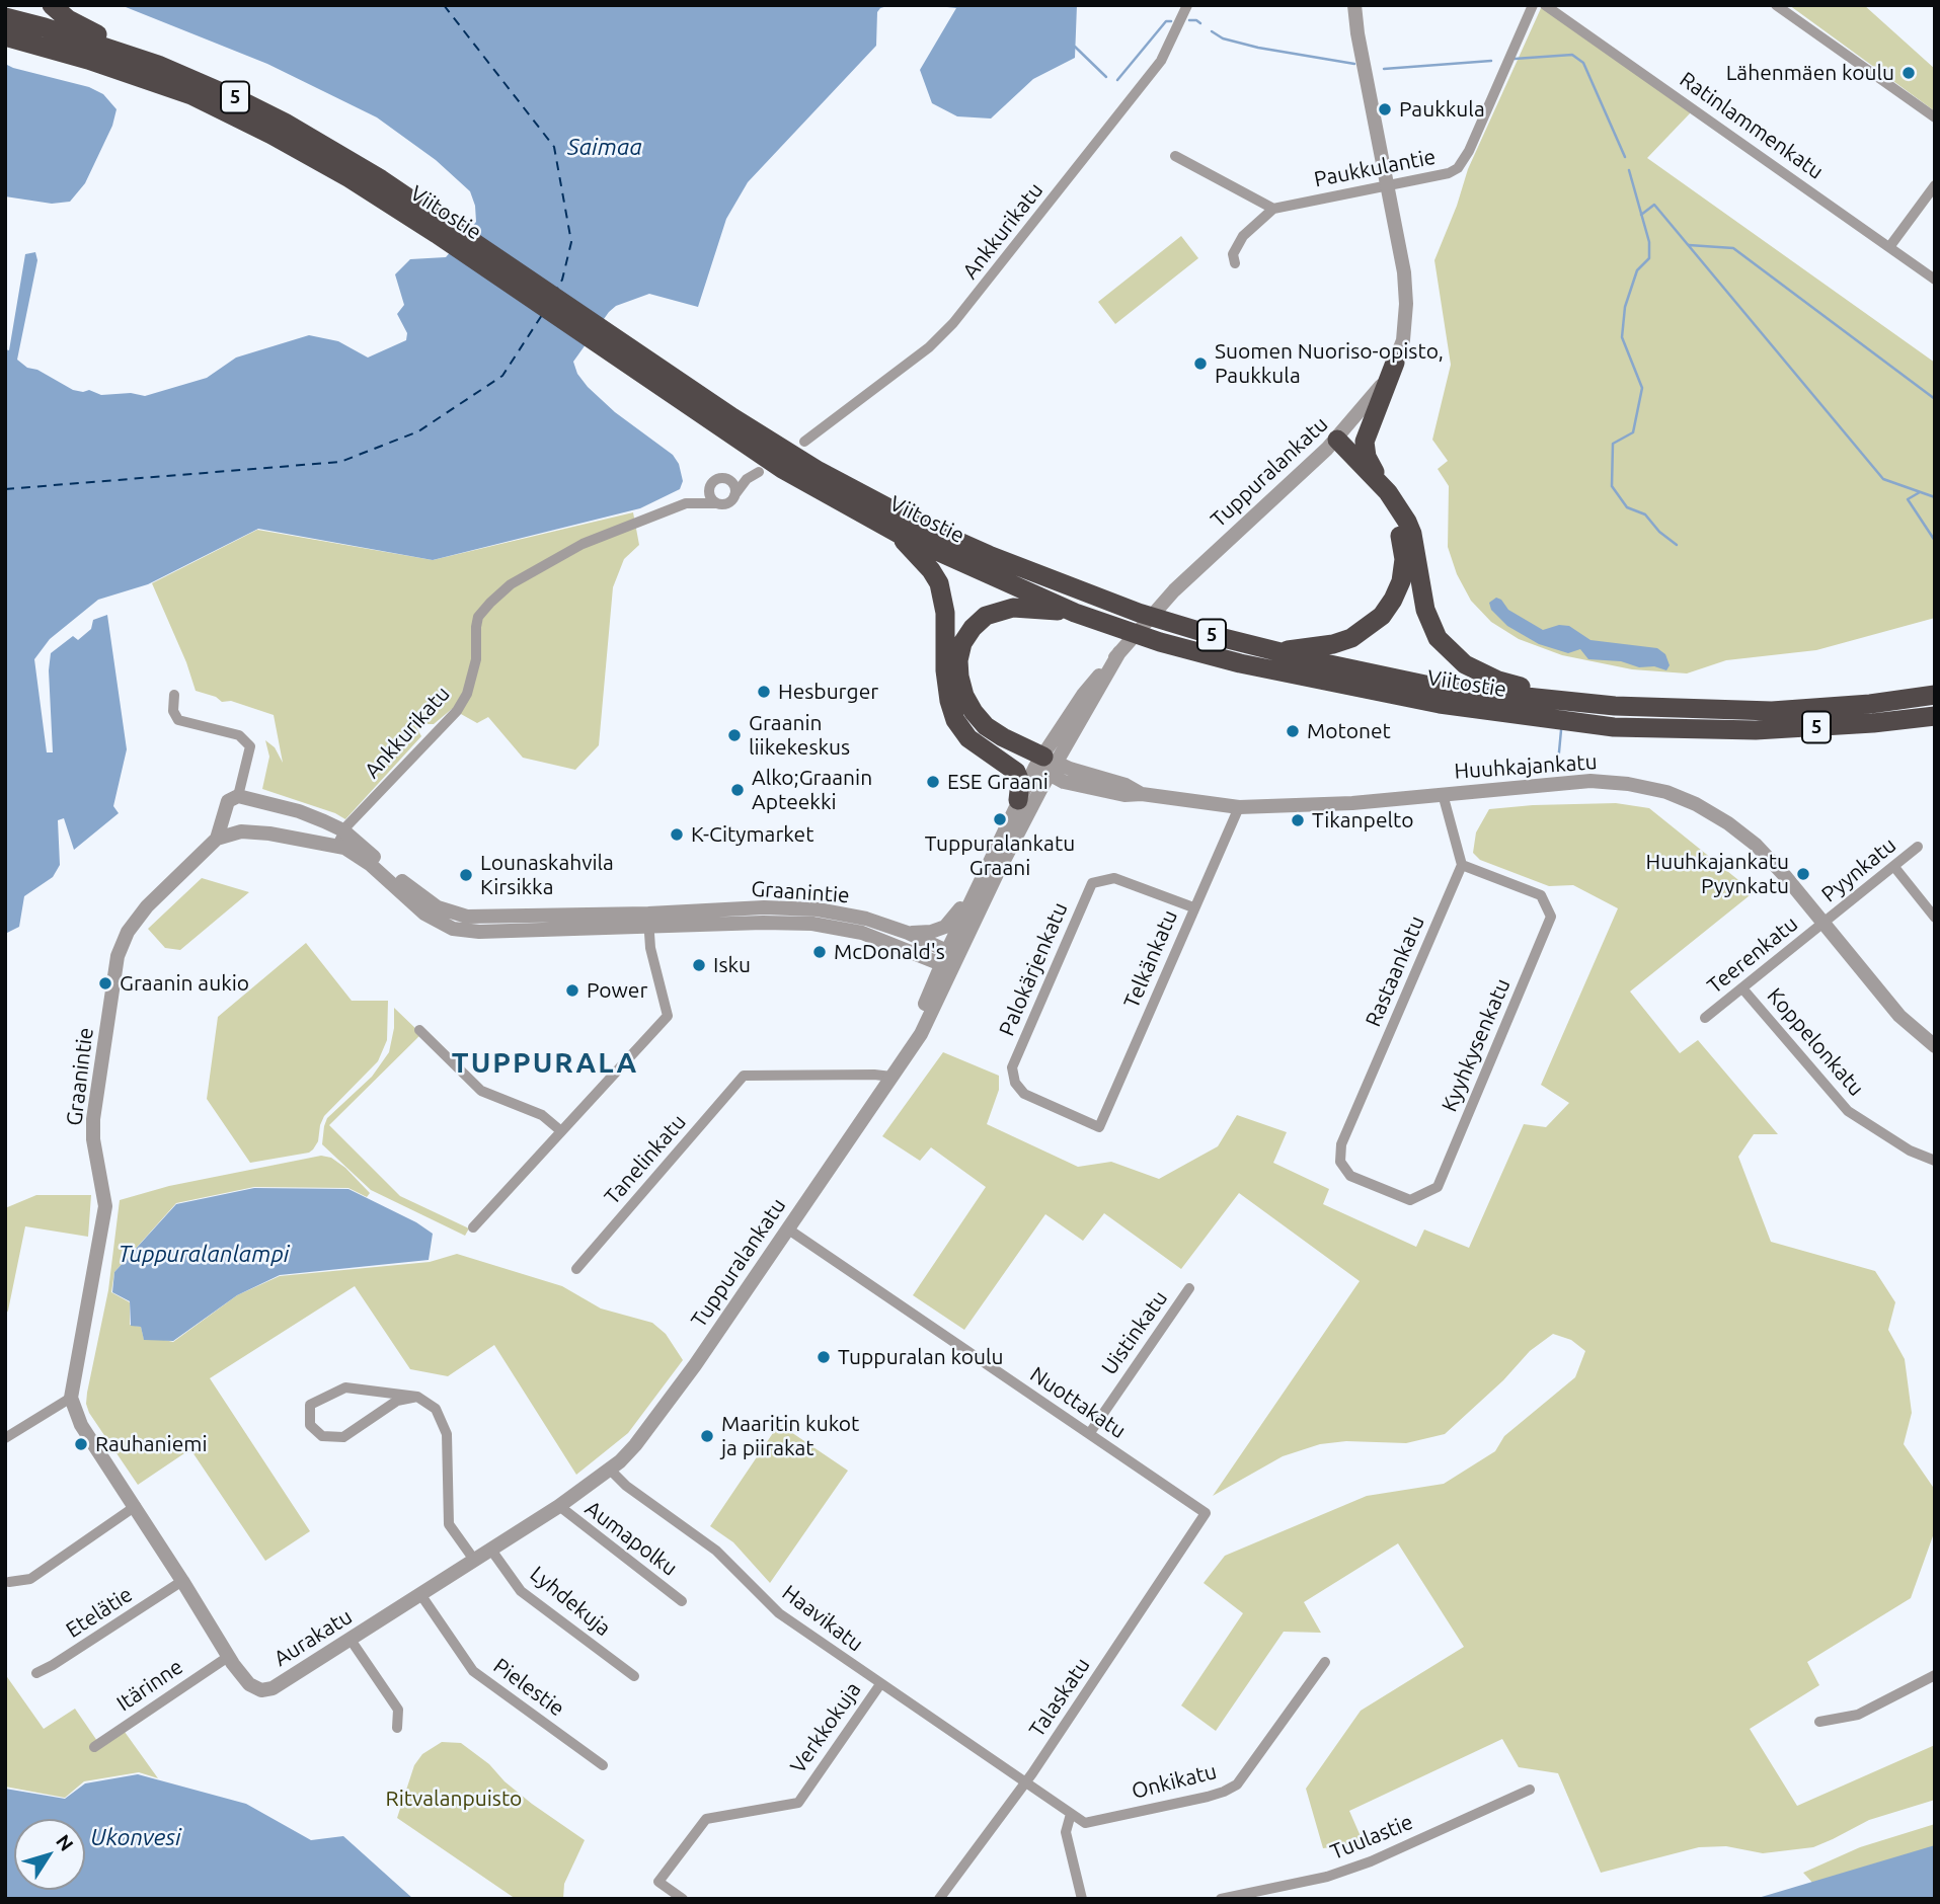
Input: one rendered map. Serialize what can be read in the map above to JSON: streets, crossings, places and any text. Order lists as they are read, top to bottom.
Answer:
{
  "streets": {
    "highway": ["5", "Viitostie"],
    "street": [
      "Ratinlammenkatu",
      "Paukkulantie",
      "Ankkurikatu",
      "Tuppuralankatu",
      "Huuhkajankatu",
      "Pyynkatu",
      "Graanintie",
      "Teerenkatu",
      "Telkänkatu",
      "Palokärjenkatu",
      "Rastaankatu",
      "Koppelonkatu",
      "Kyyhkysenkatu",
      "Tanelinkatu",
      "Uistinkatu",
      "Nuottakatu",
      "Aumapolku",
      "Lyhdekuja",
      "Etelätie",
      "Haavikatu",
      "Aurakatu",
      "Itärinne",
      "Pielestie",
      "Talaskatu",
      "Verkkokuja",
      "Onkikatu",
      "Tuulastie"
    ]
  },
  "crossings": [
    ["Paukkulantie", "Tuppuralankatu"],
    ["Ankkurikatu", "Graanintie"],
    ["Tuppuralankatu", "Huuhkajankatu"],
    ["Tuppuralankatu", "Graanintie"],
    ["Tuppuralankatu", "Tanelinkatu"],
    ["Tuppuralankatu", "Nuottakatu"],
    ["Tuppuralankatu", "Haavikatu"],
    ["Tuppuralankatu", "Aurakatu"],
    ["Huuhkajankatu", "Pyynkatu"],
    ["Huuhkajankatu", "Teerenkatu"],
    ["Huuhkajankatu", "Telkänkatu"],
    ["Pyynkatu", "Teerenkatu"],
    ["Graanintie", "Aurakatu"],
    ["Teerenkatu", "Koppelonkatu"],
    ["Telkänkatu", "Palokärjenkatu"],
    ["Rastaankatu", "Kyyhkysenkatu"],
    ["Uistinkatu", "Nuottakatu"],
    ["Nuottakatu", "Talaskatu"],
    ["Aumapolku", "Aurakatu"],
    ["Lyhdekuja", "Aurakatu"],
    ["Etelätie", "Aurakatu"],
    ["Haavikatu", "Aurakatu"],
    ["Haavikatu", "Talaskatu"],
    ["Haavikatu", "Verkkokuja"],
    ["Haavikatu", "Onkikatu"],
    ["Aurakatu", "Itärinne"],
    ["Aurakatu", "Pielestie"],
    ["Talaskatu", "Onkikatu"]
  ],
  "districts": ["TUPPURALA"],
  "water": ["Saimaa", "Tuppuralanlampi", "Ukonvesi"],
  "parks": ["Ritvalanpuisto"],
  "places": [
    "Lähenmäen koulu",
    "Paukkula",
    "Suomen Nuoriso-opisto, Paukkula",
    "Hesburger",
    "Motonet",
    "Graanin liikekeskus",
    "ESE Graani",
    "Alko;Graanin Apteekki",
    "Tuppuralankatu Graani",
    "Tikanpelto",
    "K-Citymarket",
    "Huuhkajankatu Pyynkatu",
    "Lounaskahvila Kirsikka",
    "McDonald's",
    "Isku",
    "Graanin aukio",
    "Power",
    "Tuppuralan koulu",
    "Maaritin kukot ja piirakat",
    "Rauhaniemi"
  ],
  "north": "top right"
}
